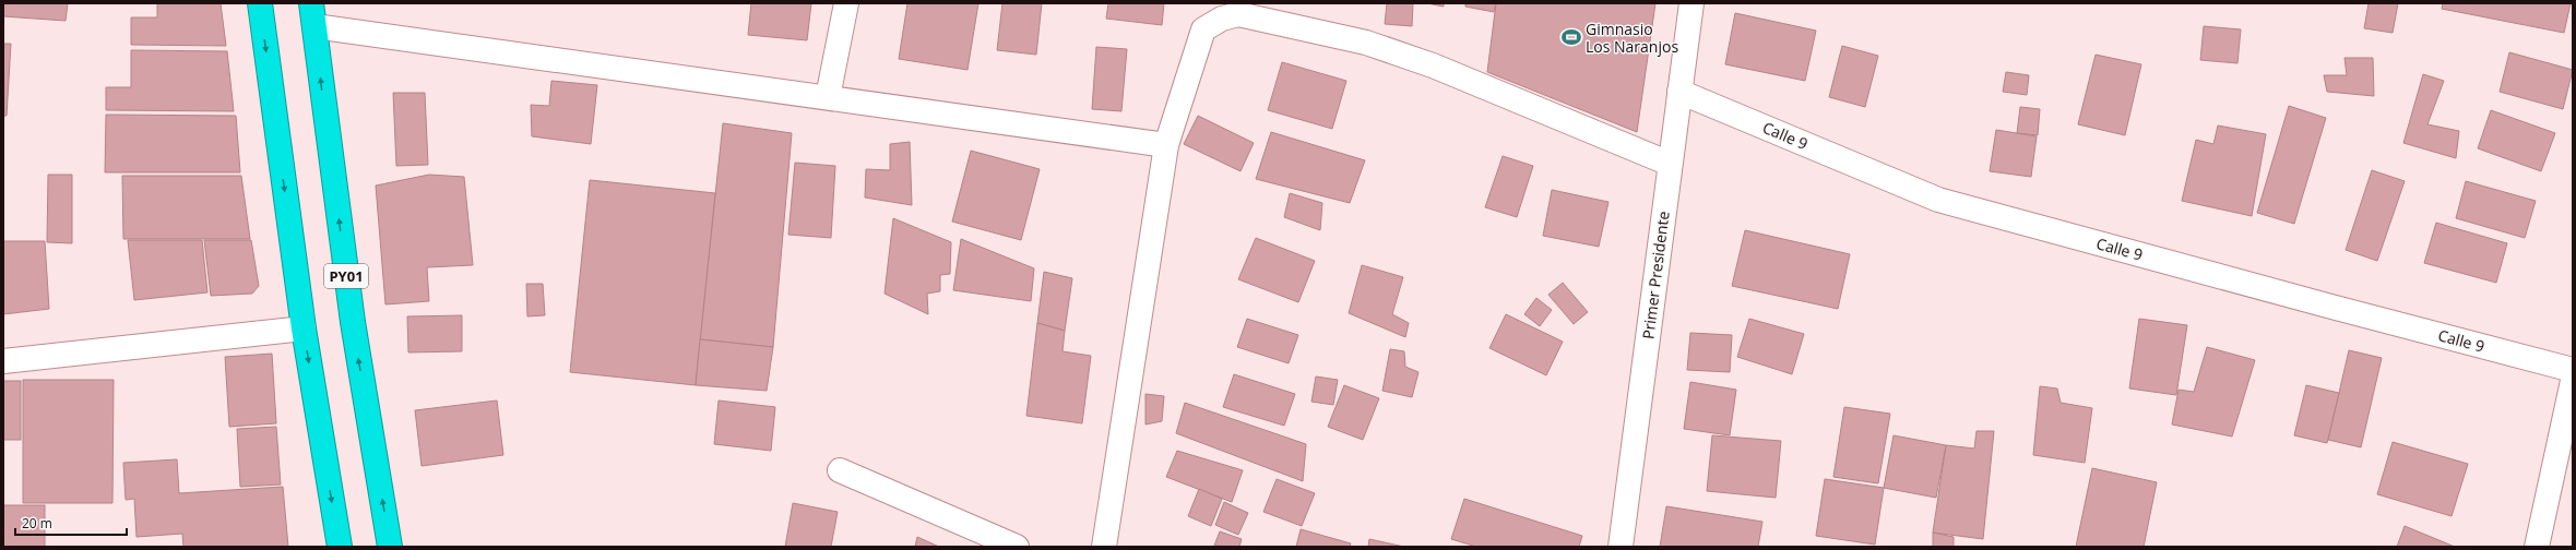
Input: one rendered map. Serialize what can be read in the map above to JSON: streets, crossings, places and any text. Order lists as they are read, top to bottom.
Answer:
{
  "streets": {
    "highway": ["PY01"],
    "street": ["Calle 9", "Primer Presidente"]
  },
  "crossings": [
    ["Calle 9", "Primer Presidente"]
  ],
  "places": {
    "sports": ["Gimnasio Los Naranjos"]
  },
  "scale_bar": "20 m"
}
